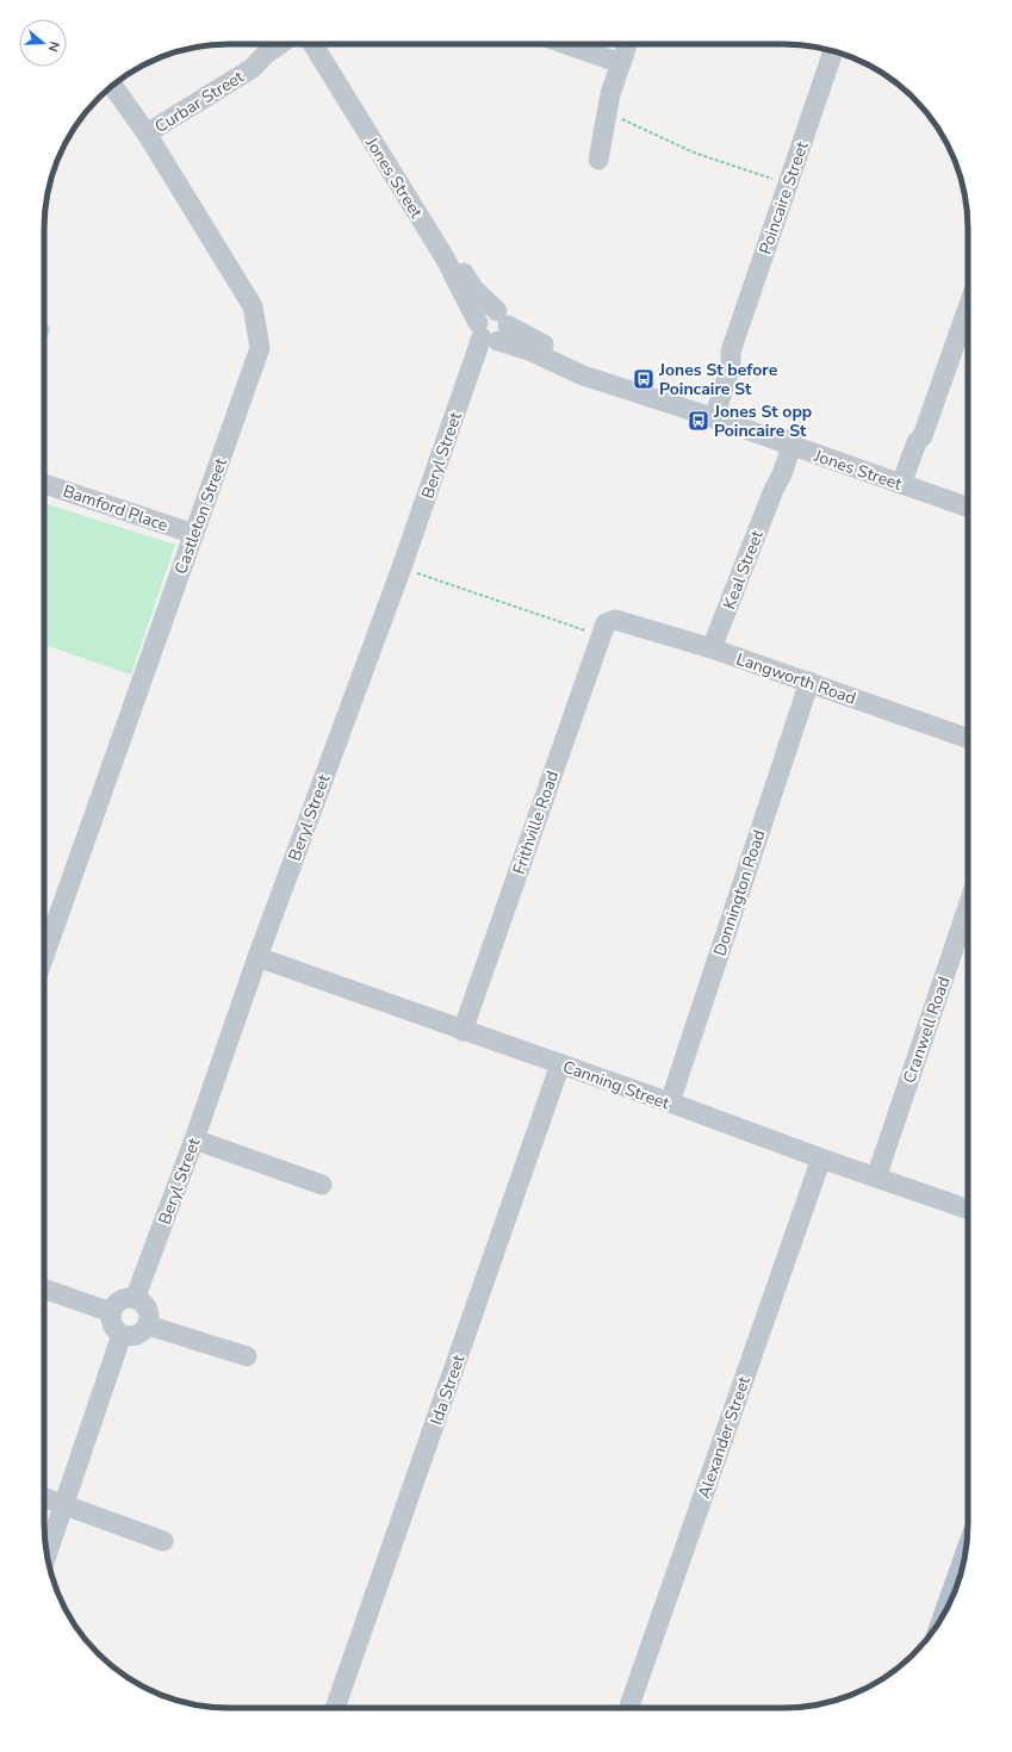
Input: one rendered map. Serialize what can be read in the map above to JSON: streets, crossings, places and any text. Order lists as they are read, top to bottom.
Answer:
{
  "streets": {
    "street": [
      "Curbar Street",
      "Jones Street",
      "Poincaire Street",
      "Beryl Street",
      "Bamford Place",
      "Castleton Street",
      "Keal Street",
      "Langworth Road",
      "Frithville Road",
      "Donnington Road",
      "Cranwell Road",
      "Canning Street",
      "Ida Street",
      "Alexander Street"
    ]
  },
  "crossings": [
    ["Curbar Street", "Castleton Street"],
    ["Jones Street", "Poincaire Street"],
    ["Jones Street", "Beryl Street"],
    ["Jones Street", "Keal Street"],
    ["Beryl Street", "Canning Street"],
    ["Bamford Place", "Castleton Street"],
    ["Keal Street", "Langworth Road"],
    ["Langworth Road", "Frithville Road"],
    ["Langworth Road", "Donnington Road"],
    ["Frithville Road", "Canning Street"],
    ["Donnington Road", "Canning Street"],
    ["Cranwell Road", "Canning Street"],
    ["Canning Street", "Ida Street"],
    ["Canning Street", "Alexander Street"]
  ],
  "places": {
    "bus stop": ["Jones St before Poincaire St", "Jones St opp Poincaire St"]
  },
  "north": "right"
}
